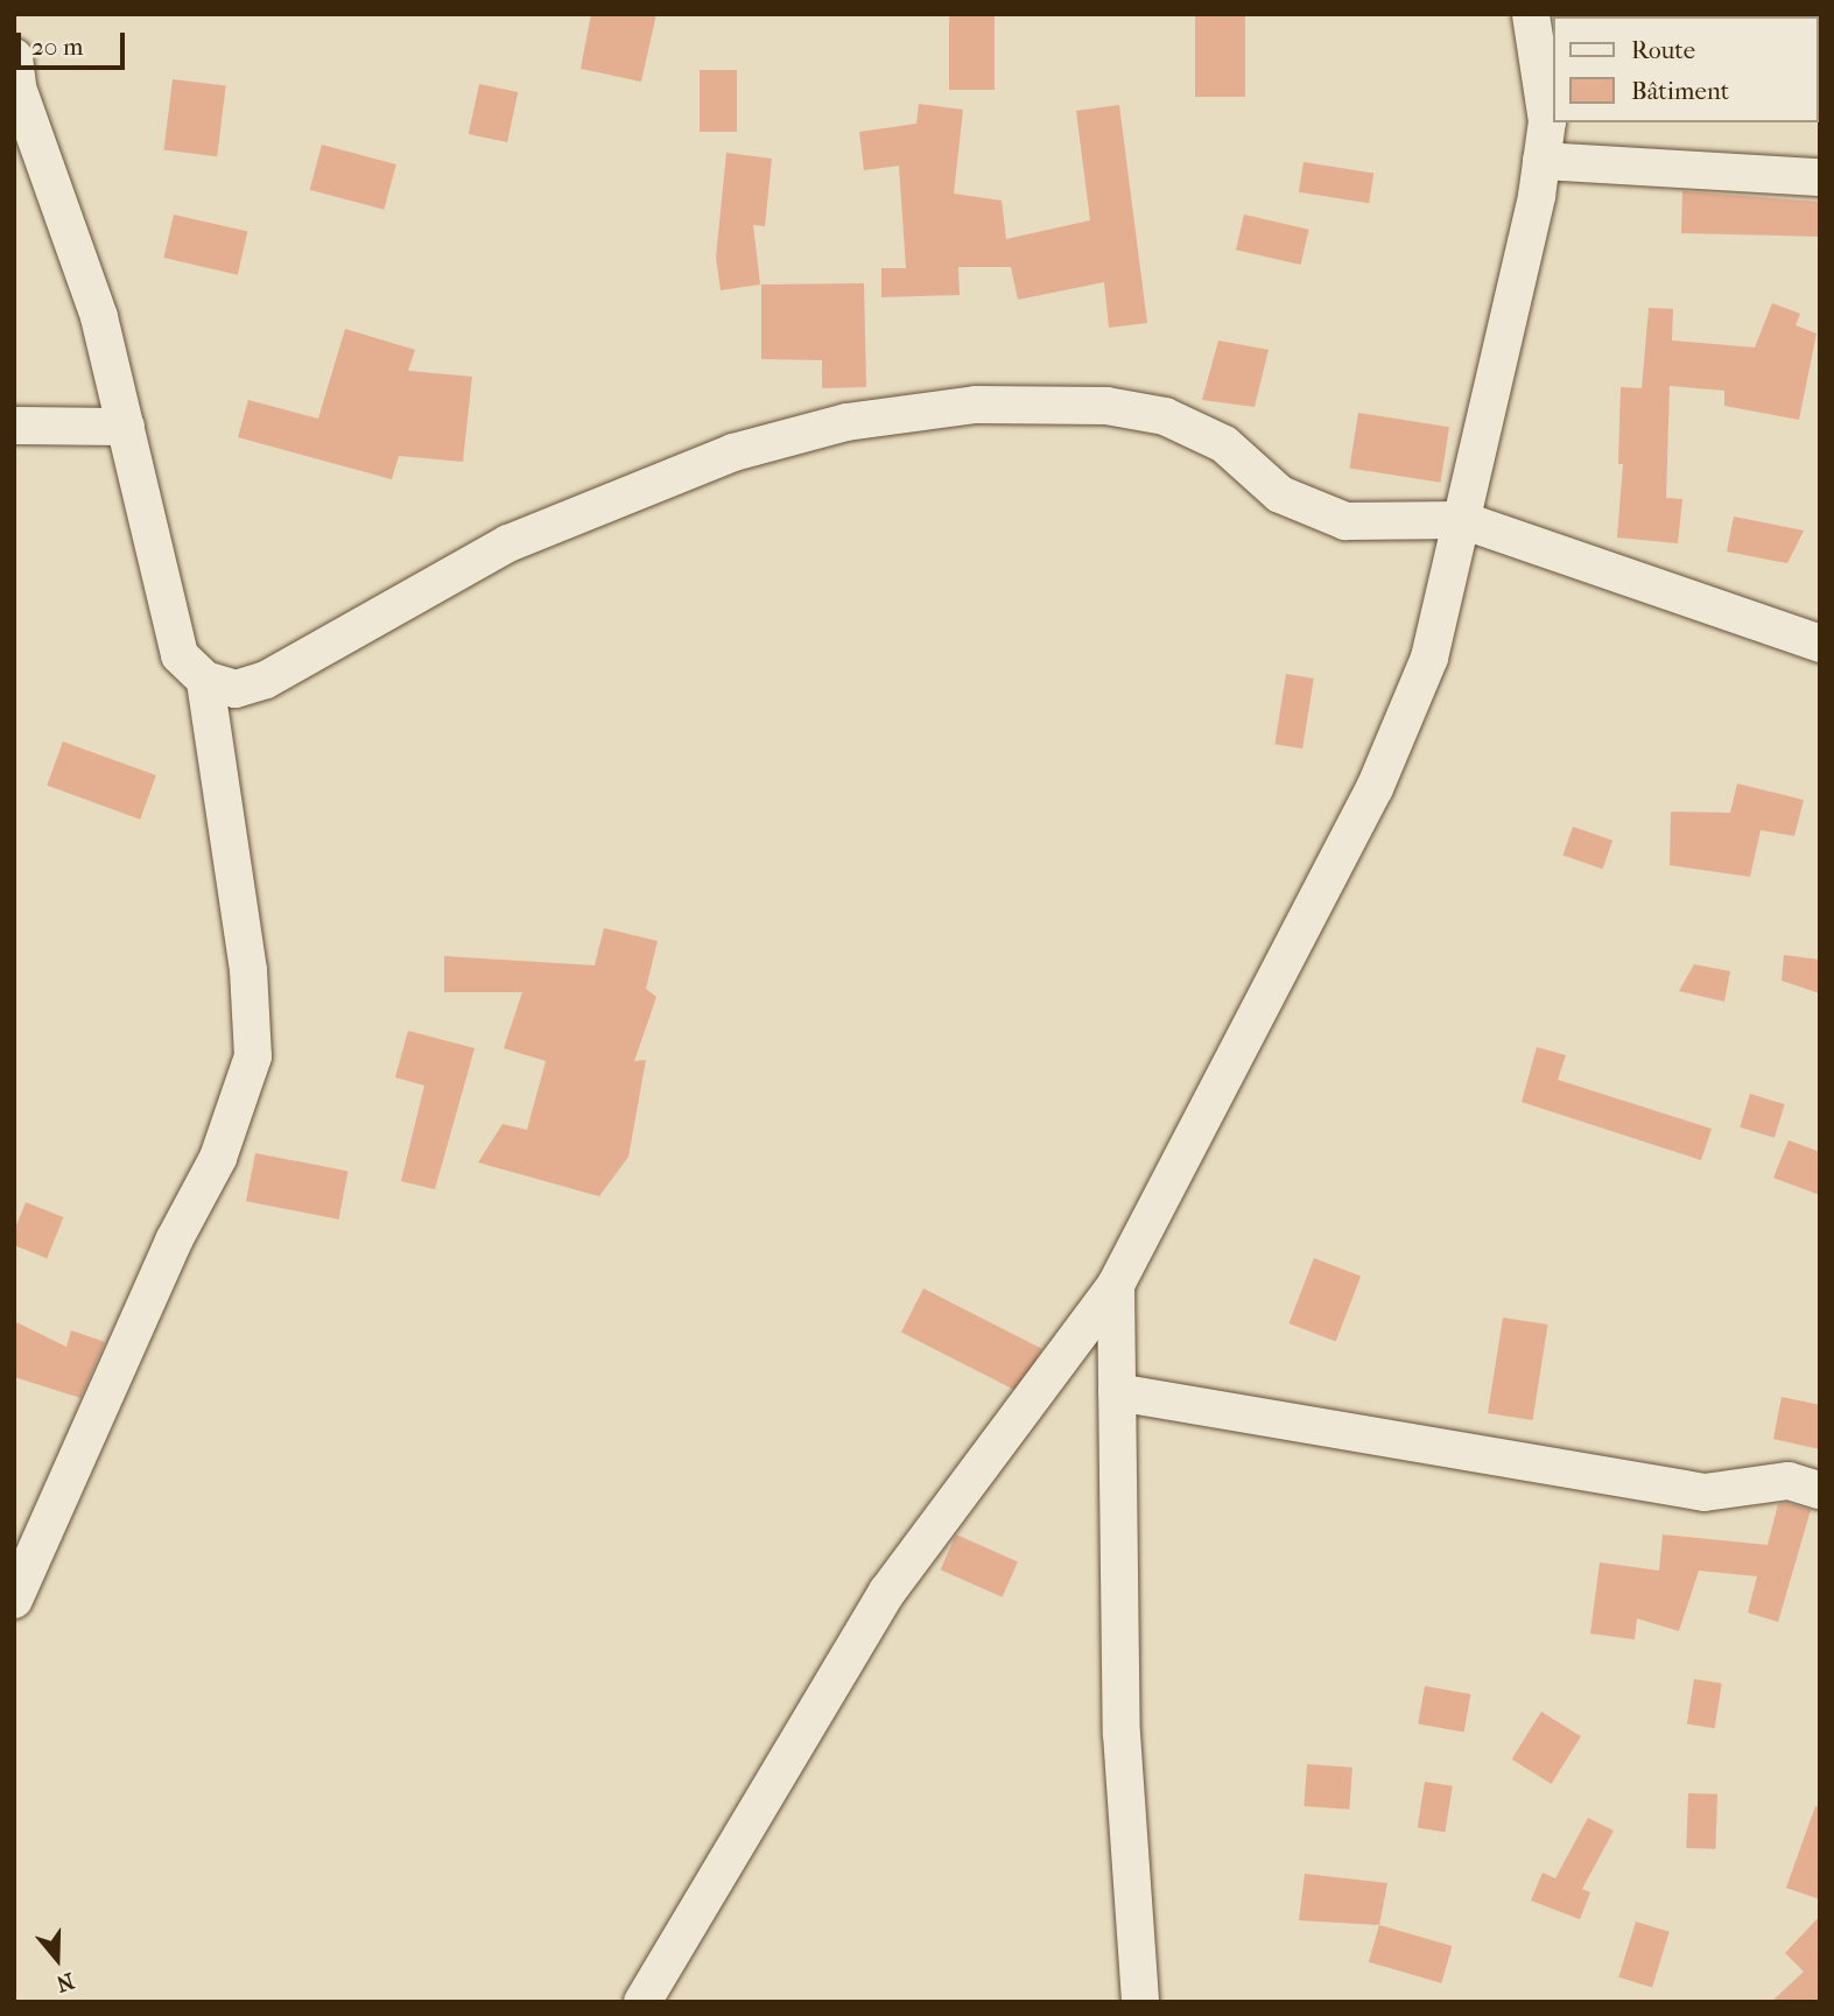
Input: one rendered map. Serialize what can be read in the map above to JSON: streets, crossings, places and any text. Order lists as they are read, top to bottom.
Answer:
{
  "legend": ["Route", "Bâtiment"],
  "scale_bar": "20 m",
  "north": "bottom"
}
